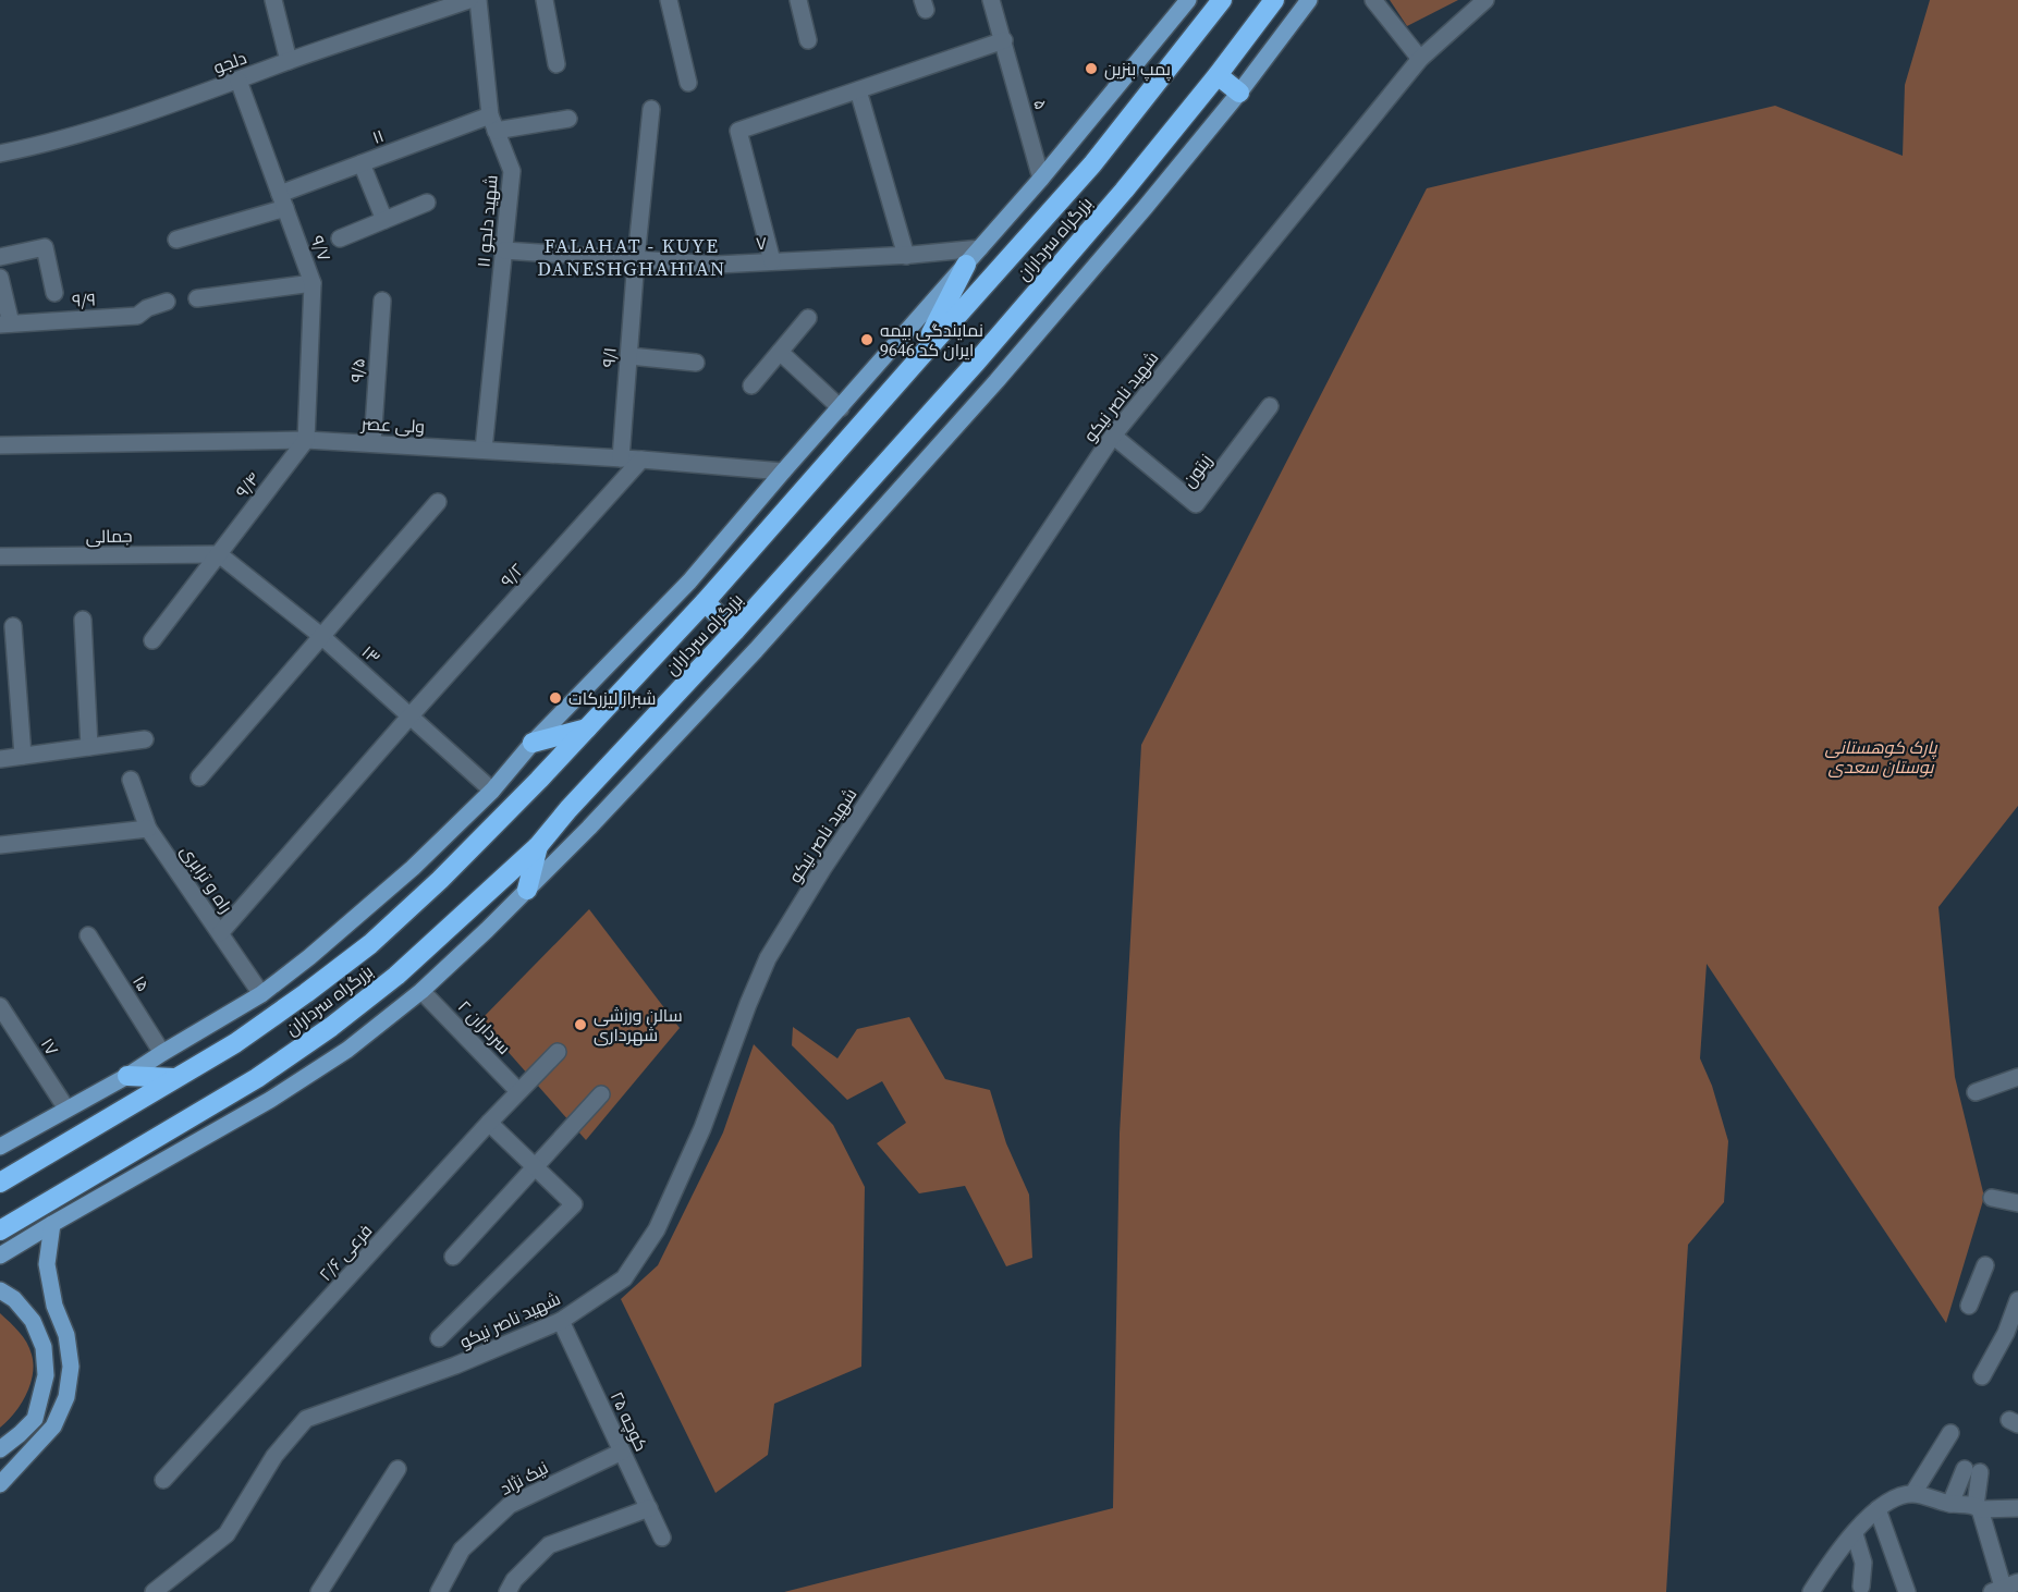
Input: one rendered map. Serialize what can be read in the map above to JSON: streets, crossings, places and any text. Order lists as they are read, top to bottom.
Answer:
{
  "streets": {
    "highway": ["بزرگراه سرداران"],
    "street": [
      "دلجو",
      "۵",
      "۱۱",
      "شهید دلجو ۱۱",
      "۷",
      "۹/۷",
      "۹/۹",
      "۹/۱",
      "۹/۵",
      "شهید ناصر نیکو",
      "ولی عصر",
      "زیتون",
      "۹/۴",
      "جمالی",
      "۹/۲",
      "۱۳",
      "راه و ترابری",
      "۱۵",
      "سرداران ۲",
      "۱۷",
      "فرعی ۲/۶",
      "کوچه ۲۵",
      "نیک نژاد"
    ]
  },
  "crossings": [
    ["دلجو", "۹/۷"],
    ["۱۱", "شهید دلجو ۱۱"],
    ["۱۱", "۹/۷"],
    ["شهید دلجو ۱۱", "۷"],
    ["شهید دلجو ۱۱", "ولی عصر"],
    ["۷", "۹/۱"],
    ["۹/۷", "ولی عصر"],
    ["۹/۷", "۹/۴"],
    ["۹/۱", "ولی عصر"],
    ["۹/۵", "ولی عصر"],
    ["شهید ناصر نیکو", "زیتون"],
    ["شهید ناصر نیکو", "کوچه ۲۵"],
    ["ولی عصر", "۹/۴"],
    ["ولی عصر", "۹/۲"],
    ["۹/۴", "جمالی"],
    ["۹/۴", "۱۳"],
    ["جمالی", "۱۳"],
    ["۹/۲", "۱۳"],
    ["۹/۲", "راه و ترابری"],
    ["سرداران ۲", "فرعی ۲/۶"],
    ["کوچه ۲۵", "نیک نژاد"]
  ],
  "districts": ["FALAHAT - KUYE DANESHGHAHIAN"],
  "parks": ["پارک کوهستانی بوستان سعدی"],
  "places": [
    "پمپ بنزین",
    "نمایندگی بیمه ایران کد 9646",
    "شبراز لیزرکات",
    "سالن ورزشی شهرداری"
  ]
}
